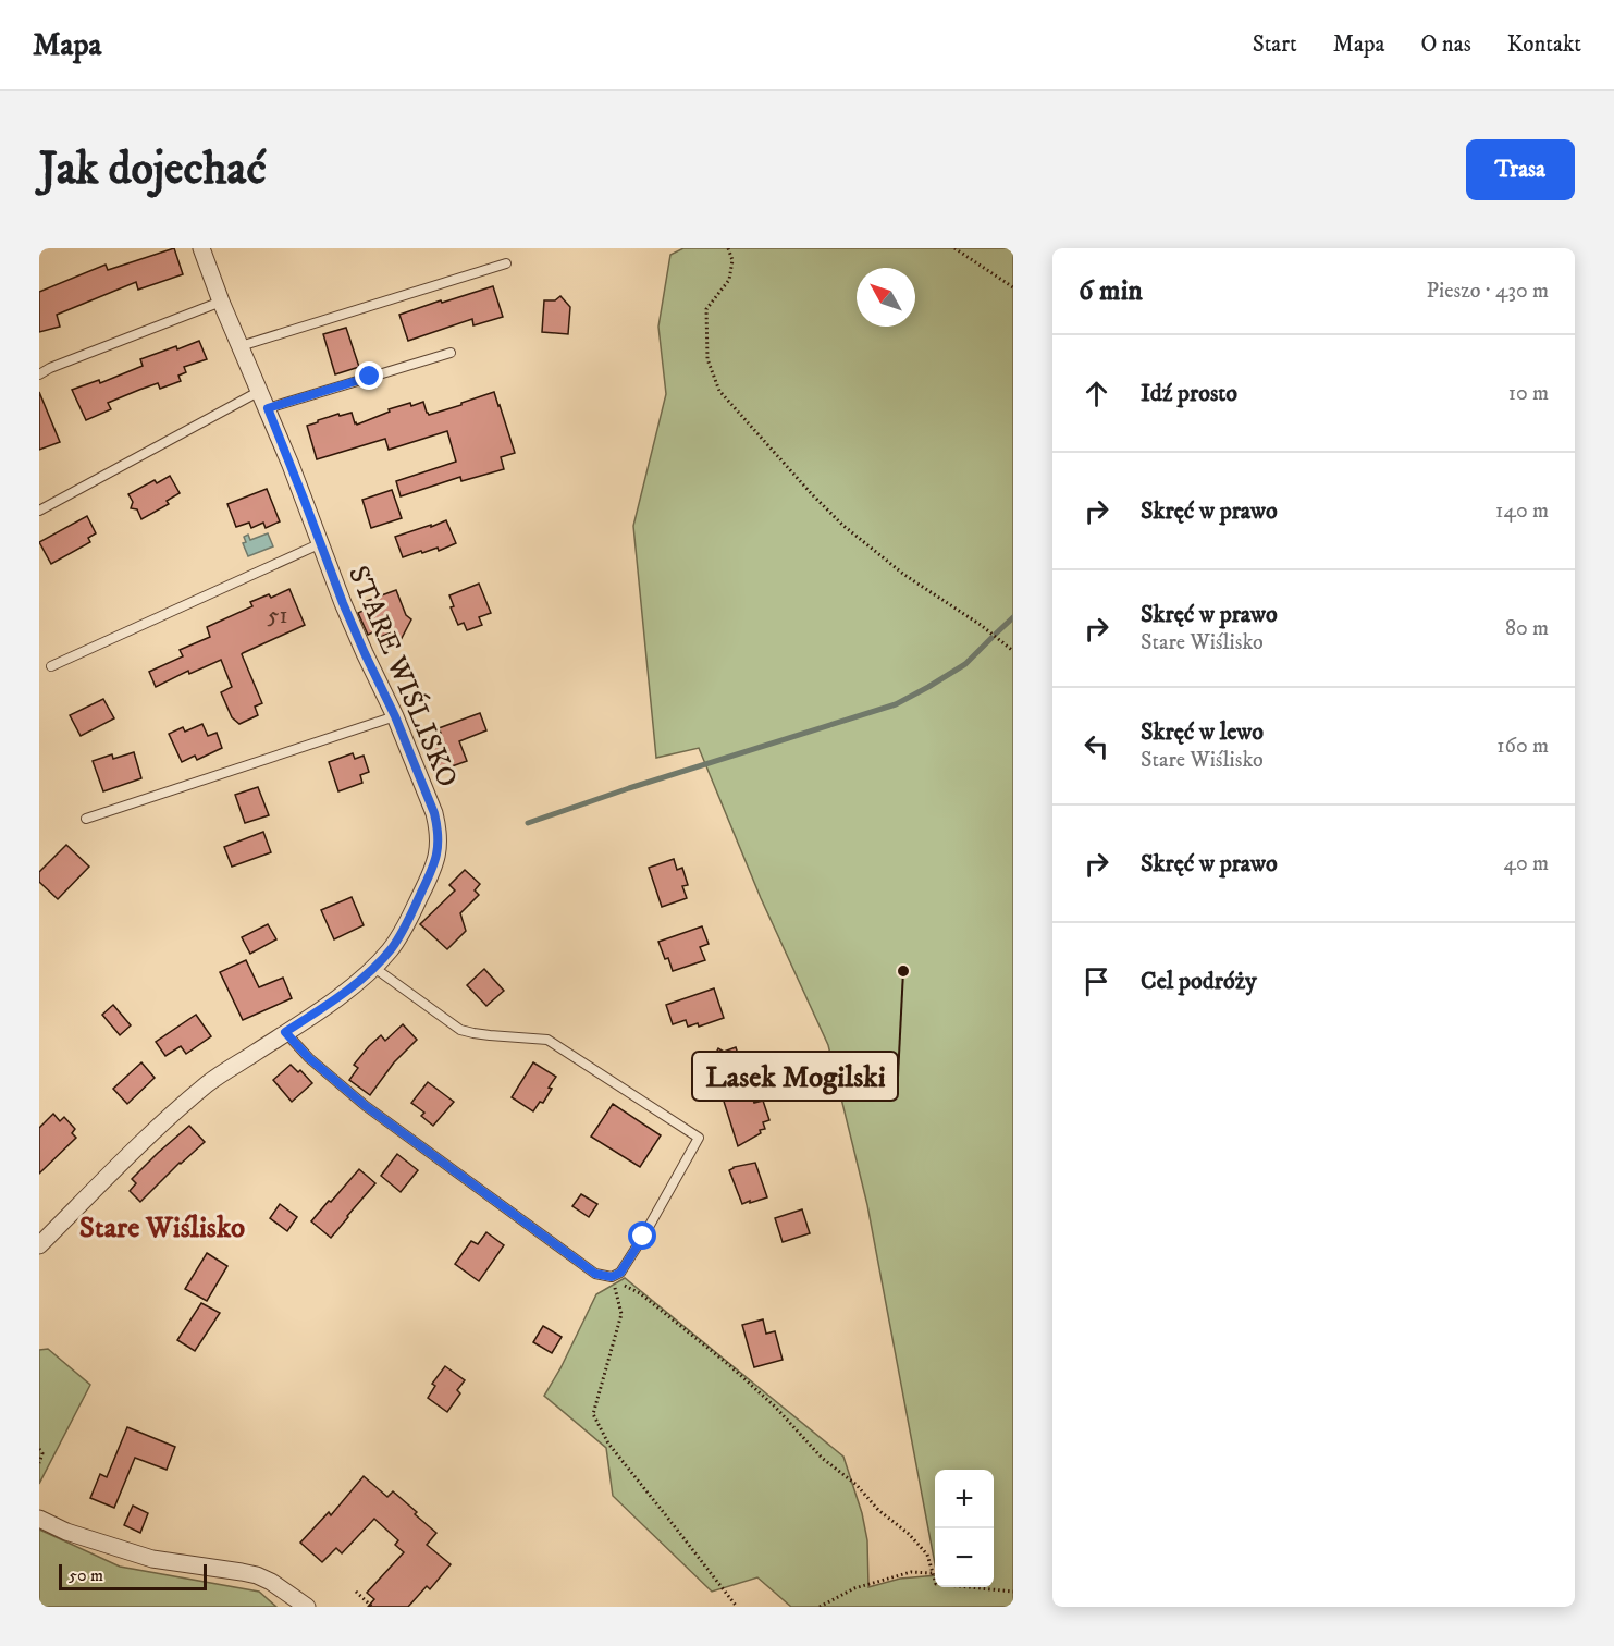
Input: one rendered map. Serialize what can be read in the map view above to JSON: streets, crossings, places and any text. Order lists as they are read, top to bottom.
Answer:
{
  "streets": {
    "street": ["STARE WIŚLISKO"]
  },
  "districts": ["Stare Wiślisko"],
  "places": ["Lasek Mogilski"],
  "house_numbers": ["51"],
  "scale_bar": "50 m",
  "north": "top left",
  "page": {
    "header": "Mapa",
    "nav": [
      "Start",
      "Mapa",
      "O nas",
      "Kontakt"
    ],
    "buttons": "Trasa",
    "title": "Jak dojechać",
    "heading": ["6 min", "Pieszo · 430 m"],
    "list": [
      ["Idź prosto", "10 m"],
      ["Skręć w prawo", "140 m"],
      ["Skręć w prawo", "Stare Wiślisko", "80 m"],
      ["Skręć w lewo", "Stare Wiślisko", "160 m"],
      ["Skręć w prawo", "40 m"],
      "Cel podróży"
    ],
    "map_buttons": ["+", "−"],
    "scale": "50 m"
  }
}
